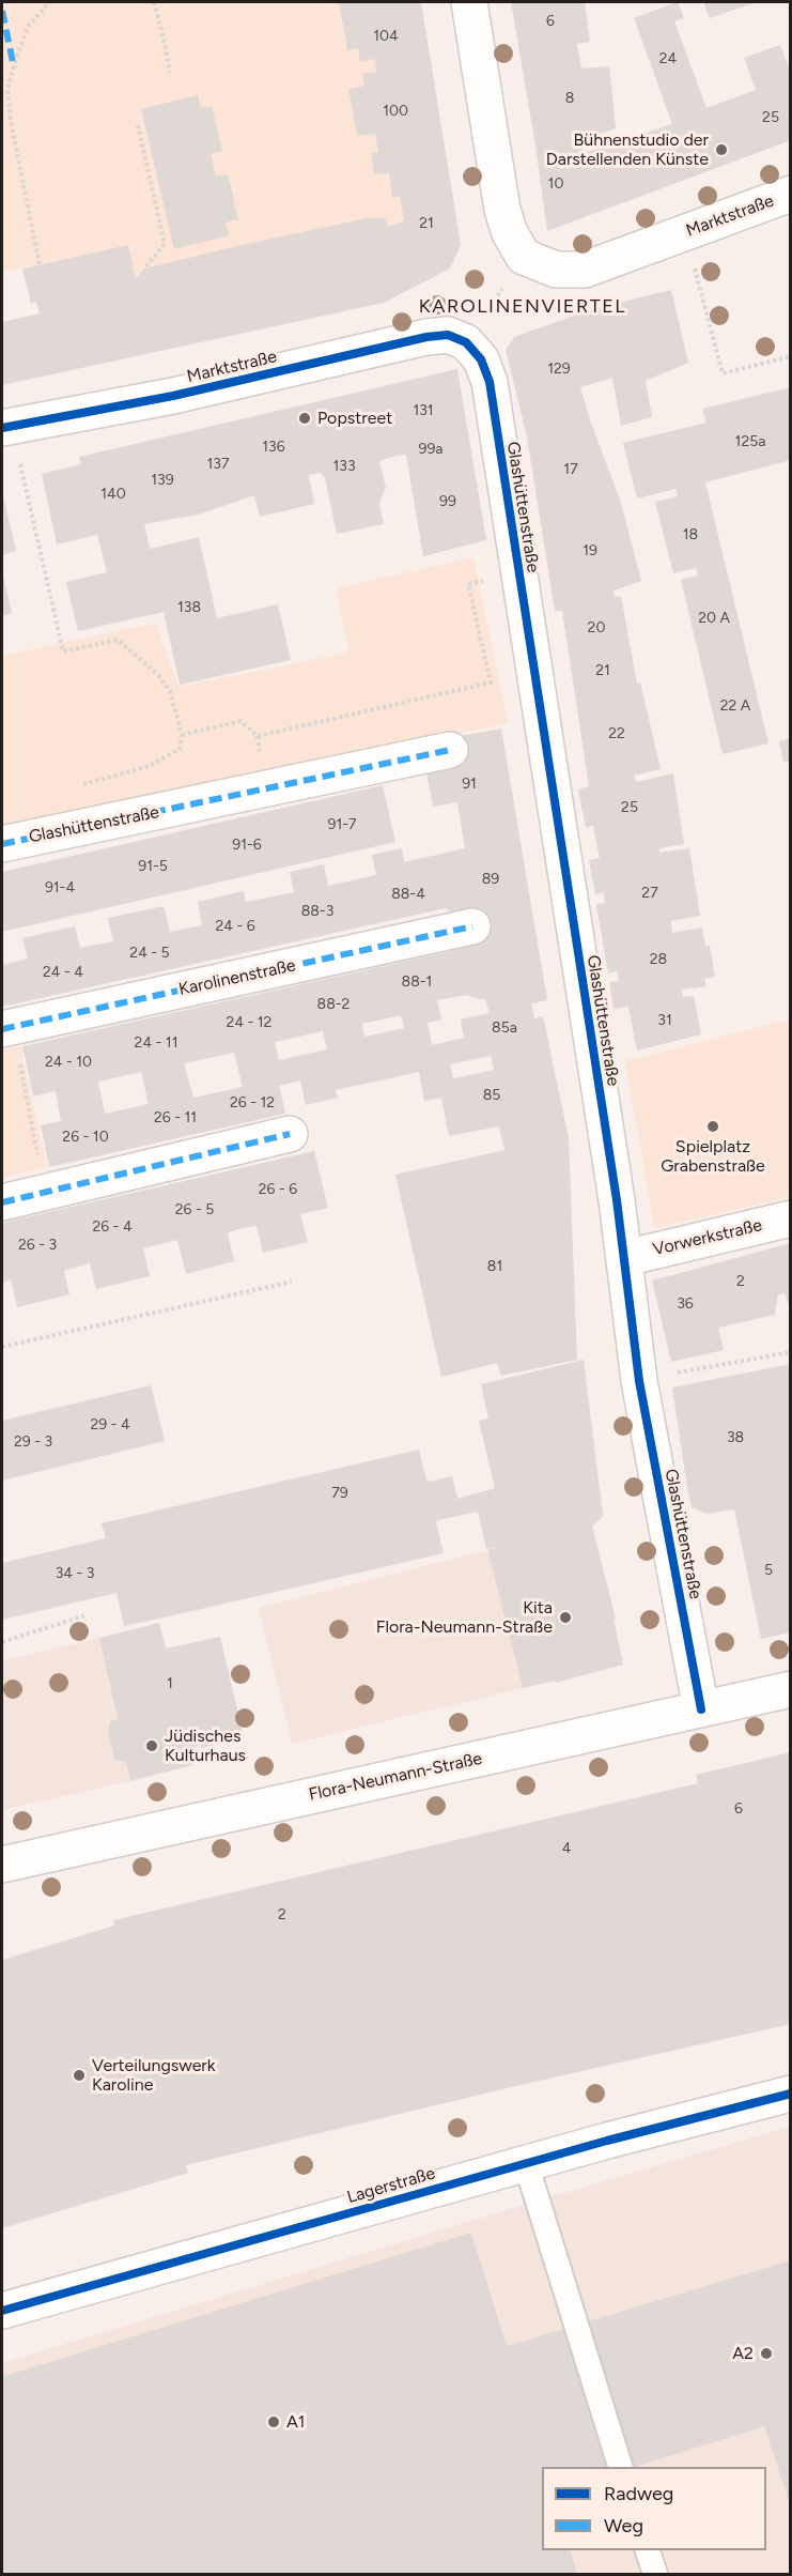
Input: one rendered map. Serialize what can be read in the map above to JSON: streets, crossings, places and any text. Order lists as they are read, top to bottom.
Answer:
{
  "streets": {
    "street": [
      "Marktstraße",
      "Glashüttenstraße",
      "Karolinenstraße",
      "Vorwerkstraße",
      "Flora-Neumann-Straße",
      "Lagerstraße"
    ]
  },
  "crossings": [
    ["Marktstraße", "Glashüttenstraße"],
    ["Glashüttenstraße", "Vorwerkstraße"],
    ["Glashüttenstraße", "Flora-Neumann-Straße"]
  ],
  "districts": ["KAROLINENVIERTEL"],
  "places": [
    "Bühnenstudio der Darstellenden Künste",
    "Popstreet",
    "Spielplatz Grabenstraße",
    "Kita Flora-Neumann-Straße",
    "Jüdisches Kulturhaus",
    "Verteilungswerk Karoline",
    "A2",
    "A1"
  ],
  "house_numbers": [
    "6",
    "104",
    "24",
    "8",
    "100",
    "25",
    "10",
    "21",
    "129",
    "131",
    "125a",
    "136",
    "99a",
    "137",
    "133",
    "17",
    "139",
    "140",
    "99",
    "18",
    "19",
    "138",
    "20 A",
    "20",
    "21",
    "22 A",
    "22",
    "91",
    "25",
    "91-7",
    "91-6",
    "91-5",
    "89",
    "91-4",
    "27",
    "88-4",
    "88-3",
    "24 - 6",
    "24 - 5",
    "28",
    "24 - 4",
    "88-1",
    "88-2",
    "31",
    "24 - 12",
    "85a",
    "24 - 11",
    "24 - 10",
    "85",
    "26 - 12",
    "26 - 11",
    "26 - 10",
    "26 - 6",
    "26 - 5",
    "26 - 4",
    "26 - 3",
    "81",
    "2",
    "36",
    "29 - 4",
    "38",
    "29 - 3",
    "79",
    "5",
    "34 - 3",
    "1",
    "6",
    "4",
    "2"
  ],
  "legend": ["Radweg", "Weg"]
}
